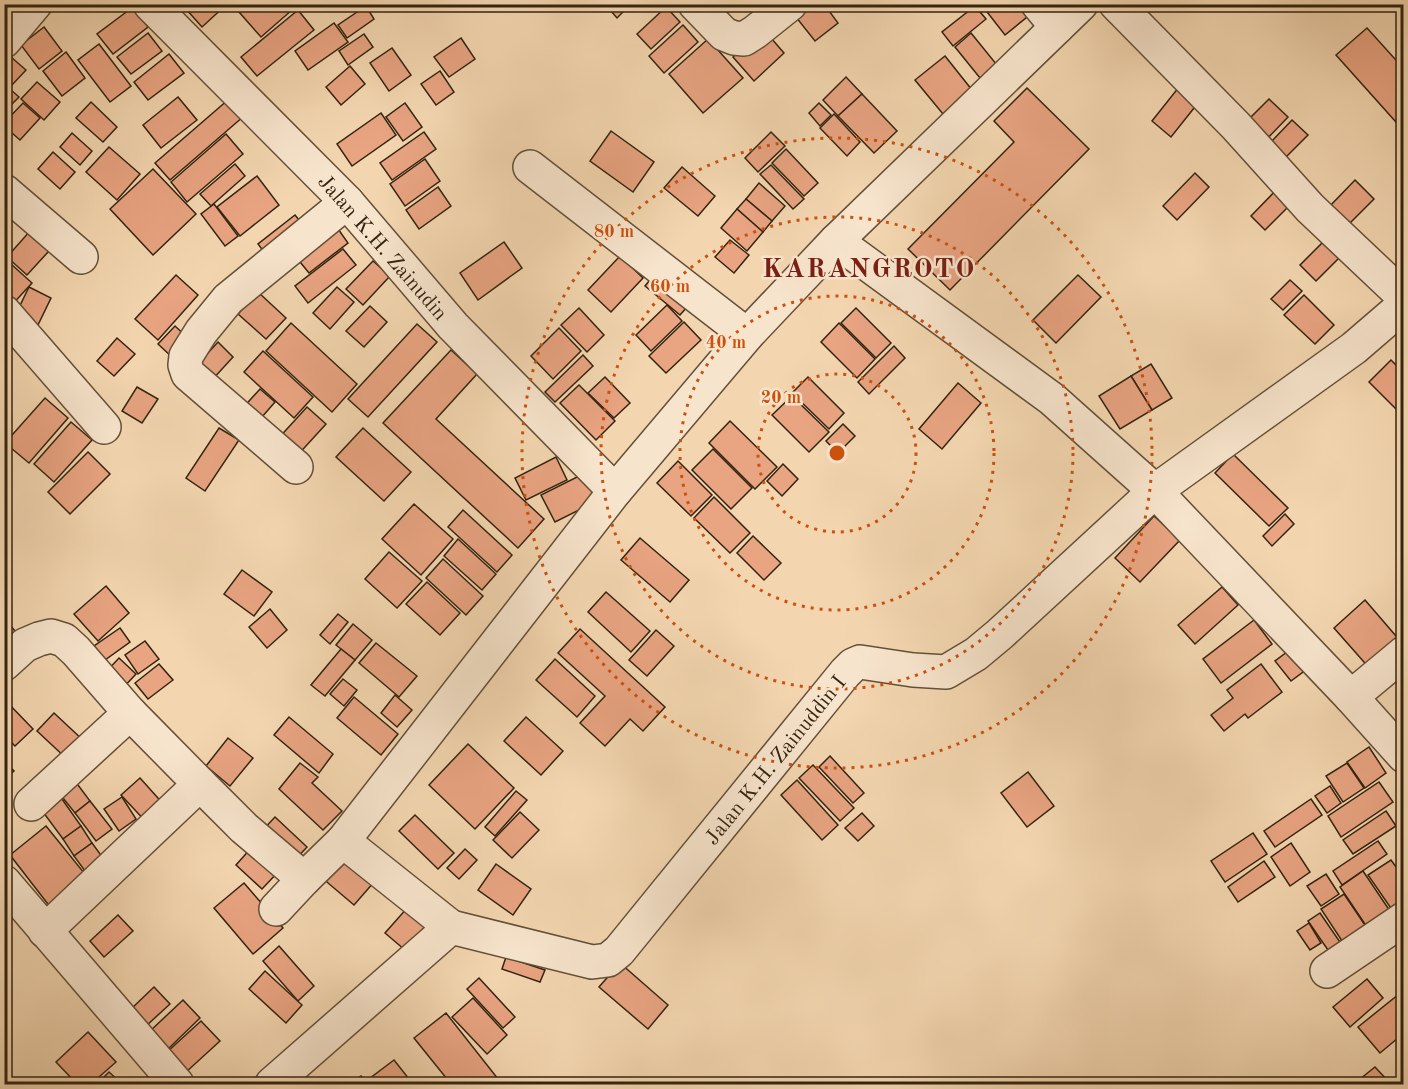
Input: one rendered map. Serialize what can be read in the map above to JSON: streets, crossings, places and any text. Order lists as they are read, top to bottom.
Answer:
{
  "streets": {
    "street": ["Jalan K.H. Zainudin", "Jalan K.H. Zainuddin I"]
  },
  "districts": ["KARANGROTO"],
  "rings": [
    "80 m",
    "60 m",
    "40 m",
    "20 m"
  ]
}
